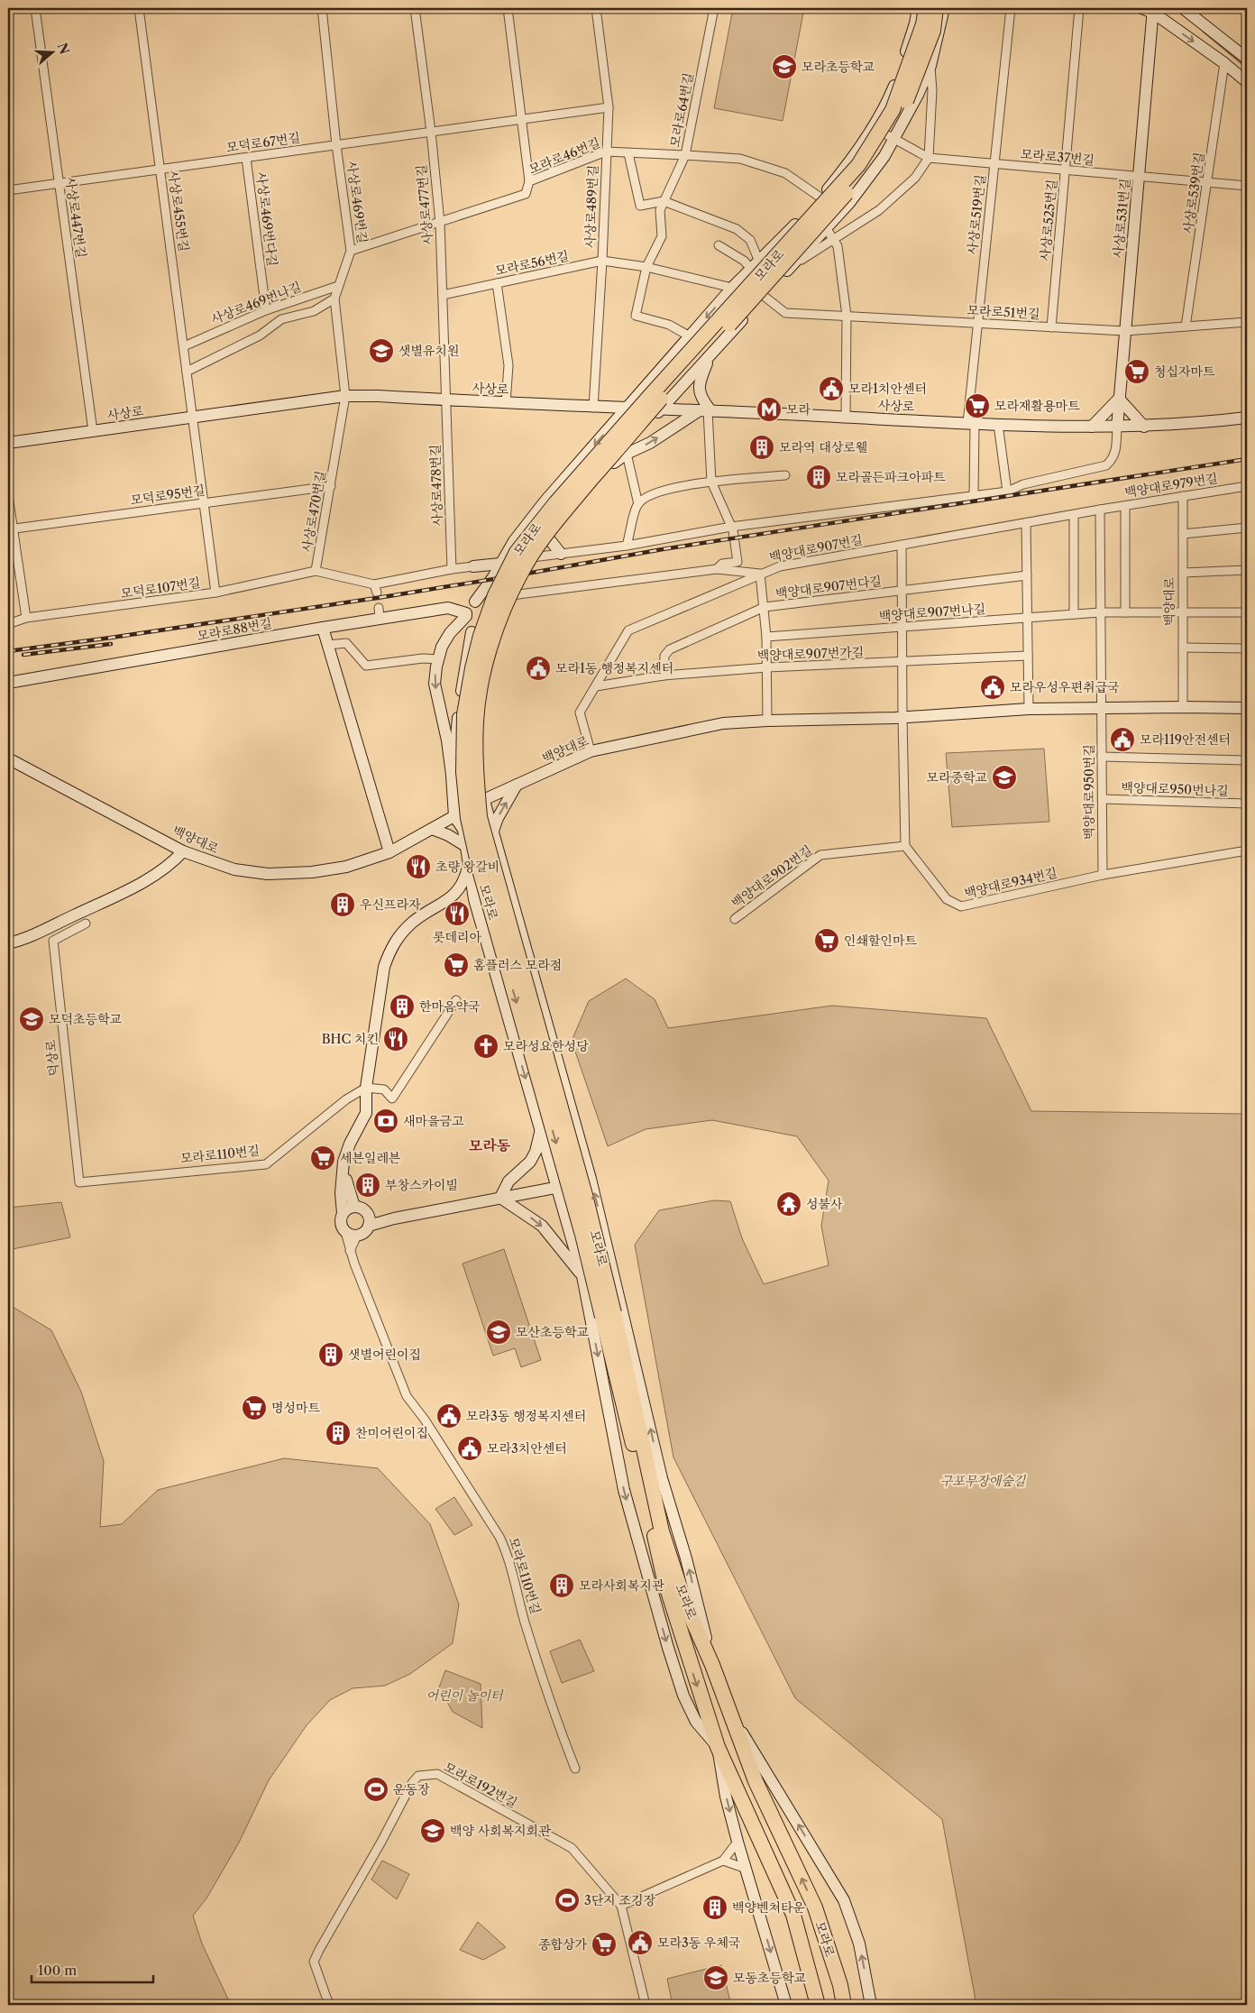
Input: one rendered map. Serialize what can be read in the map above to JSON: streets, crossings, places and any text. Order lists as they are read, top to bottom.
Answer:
{
  "streets": {
    "highway": ["모라로"],
    "main road": [
      "사상로531번길",
      "사상로",
      "백양대로",
      "모라로88번길",
      "모라로110번길"
    ],
    "street": [
      "모라로64번길",
      "모덕로67번길",
      "모라로46번길",
      "모라로37번길",
      "사상로539번길",
      "사상로469번길",
      "사상로477번길",
      "사상로489번길",
      "사상로455번길",
      "사상로519번길",
      "사상로447번길",
      "사상로469번다길",
      "사상로525번길",
      "모라로56번길",
      "사상로469번나길",
      "모라로51번길",
      "사상로478번길",
      "백양대로979번길",
      "모덕로95번길",
      "사상로470번길",
      "백양대로907번길",
      "백양대로907번다길",
      "모덕로107번길",
      "백양대로907번나길",
      "백양대로907번가길",
      "백양대로950번나길",
      "백양대로950번길",
      "백양대로902번길",
      "백양대로934번길",
      "덕상로",
      "모라로192번길"
    ]
  },
  "crossings": [
    ["모라로64번길", "모라로46번길"],
    ["모라로64번길", "모라로56번길"],
    ["모라로64번길", "모라로"],
    ["모덕로67번길", "사상로469번길"],
    ["모덕로67번길", "사상로477번길"],
    ["모덕로67번길", "사상로489번길"],
    ["모덕로67번길", "사상로455번길"],
    ["모덕로67번길", "사상로447번길"],
    ["모덕로67번길", "사상로469번다길"],
    ["모라로46번길", "사상로469번길"],
    ["모라로46번길", "사상로477번길"],
    ["모라로46번길", "사상로489번길"],
    ["모라로46번길", "모라로"],
    ["모라로37번길", "사상로539번길"],
    ["모라로37번길", "사상로519번길"],
    ["모라로37번길", "사상로531번길"],
    ["모라로37번길", "사상로525번길"],
    ["모라로37번길", "모라로"],
    ["사상로539번길", "모라로51번길"],
    ["사상로469번길", "사상로469번나길"],
    ["사상로469번길", "사상로"],
    ["사상로469번길", "사상로470번길"],
    ["사상로477번길", "모라로56번길"],
    ["사상로477번길", "사상로"],
    ["사상로477번길", "사상로478번길"],
    ["사상로489번길", "모라로56번길"],
    ["사상로489번길", "사상로"],
    ["사상로455번길", "사상로469번나길"],
    ["사상로455번길", "사상로"],
    ["사상로455번길", "모덕로95번길"],
    ["사상로455번길", "모덕로107번길"],
    ["사상로519번길", "모라로51번길"],
    ["사상로519번길", "사상로"],
    ["사상로447번길", "사상로"],
    ["사상로531번길", "모라로51번길"],
    ["사상로531번길", "사상로"],
    ["사상로469번다길", "사상로469번나길"],
    ["사상로525번길", "모라로51번길"],
    ["모라로56번길", "모라로"],
    ["모라로", "모라로51번길"],
    ["모라로", "사상로"],
    ["모라로", "백양대로"],
    ["모라로", "모라로88번길"],
    ["사상로", "사상로478번길"],
    ["사상로", "사상로470번길"],
    ["백양대로979번길", "백양대로907번길"],
    ["백양대로979번길", "백양대로"],
    ["모덕로95번길", "사상로470번길"],
    ["사상로470번길", "모덕로107번길"],
    ["백양대로907번길", "백양대로"],
    ["백양대로907번길", "백양대로907번가길"],
    ["백양대로907번다길", "백양대로907번가길"],
    ["백양대로", "백양대로907번나길"],
    ["백양대로", "백양대로950번길"],
    ["백양대로950번나길", "백양대로950번길"],
    ["백양대로950번길", "백양대로934번길"],
    ["백양대로902번길", "백양대로934번길"],
    ["덕상로", "모라로110번길"]
  ],
  "districts": ["모라동"],
  "parks": ["구포무장애숲길", "어린이 놀이터"],
  "places": {
    "school or university": [
      "모라초등학교",
      "샛별유치원",
      "모라중학교",
      "모덕초등학교",
      "모산초등학교",
      "백양 사회복지회관",
      "모동초등학교"
    ],
    "supermarket": [
      "청십자마트",
      "모라재활용마트",
      "인쇄할인마트",
      "홈플러스 모라점",
      "세븐일레븐",
      "명성마트",
      "종합상가"
    ],
    "public building": [
      "모라1치안센터",
      "모라1동 행정복지센터",
      "모라우성우편취급국",
      "모라119안전센터",
      "모라3동 행정복지센터",
      "모라3치안센터",
      "모라3동 우체국"
    ],
    "metro station": ["모라"],
    "building": [
      "모라역 대상로웰",
      "모라골든파크아파트",
      "우신프라자",
      "한마음약국",
      "부창스카이빌",
      "샛별어린이집",
      "찬미어린이집",
      "모라사회복지관",
      "백양벤쳐타운"
    ],
    "restaurant": ["초량 왕갈비", "롯데리아", "BHC 치킨"],
    "church": ["모라성요한성당"],
    "bank": ["새마을금고"],
    "temple": ["성불사"],
    "sports": ["운동장", "3단지 조깅장"]
  },
  "scale_bar": "100 m",
  "north": "right"
}
